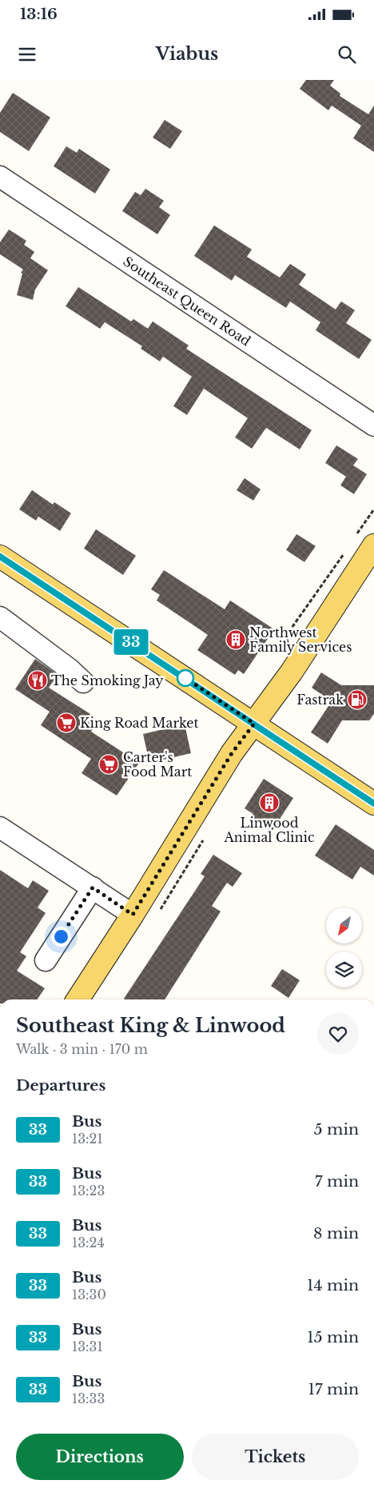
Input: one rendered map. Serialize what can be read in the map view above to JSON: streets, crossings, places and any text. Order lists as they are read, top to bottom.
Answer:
{
  "streets": {
    "street": ["Southeast Queen Road"]
  },
  "places": {
    "building": ["Northwest Family Services", "Linwood Animal Clinic"],
    "restaurant": ["The Smoking Jay"],
    "fuel station": ["Fastrak"],
    "supermarket": ["King Road Market", "Carter's Food Mart"]
  },
  "lines": ["bus line 33"],
  "north": "bottom left",
  "page": {
    "status": "13:16",
    "header": "Viabus",
    "on_map": "33",
    "heading": [
      ["Southeast King & Linwood", "Walk · 3 min · 170 m"],
      "Departures"
    ],
    "list": [
      {
        "mark": "33",
        "name": "Bus",
        "note": "13:21",
        "value": "5 min"
      },
      {
        "mark": "33",
        "name": "Bus",
        "note": "13:23",
        "value": "7 min"
      },
      {
        "mark": "33",
        "name": "Bus",
        "note": "13:24",
        "value": "8 min"
      },
      {
        "mark": "33",
        "name": "Bus",
        "note": "13:30",
        "value": "14 min"
      },
      {
        "mark": "33",
        "name": "Bus",
        "note": "13:31",
        "value": "15 min"
      },
      {
        "mark": "33",
        "name": "Bus",
        "note": "13:33",
        "value": "17 min"
      }
    ],
    "buttons": ["Directions", "Tickets"]
  }
}
